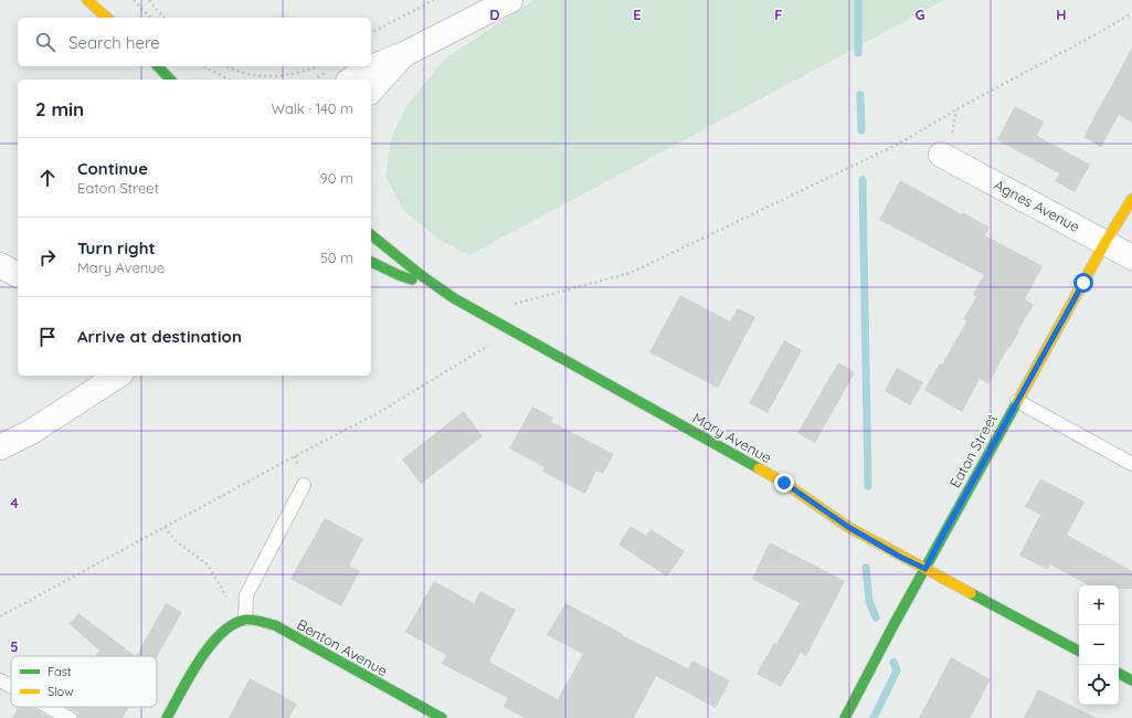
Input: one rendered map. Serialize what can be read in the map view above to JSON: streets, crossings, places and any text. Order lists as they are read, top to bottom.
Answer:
{
  "streets": {
    "street": [
      "Agnes Avenue",
      "Mary Avenue",
      "Eaton Street",
      "Benton Avenue"
    ]
  },
  "crossings": [
    ["Agnes Avenue", "Eaton Street"],
    ["Mary Avenue", "Eaton Street"]
  ],
  "legend": ["Fast", "Slow"],
  "page": {
    "search": "Search here",
    "heading": ["2 min", "Walk · 140 m"],
    "list": [
      ["Continue", "Eaton Street", "90 m"],
      ["Turn right", "Mary Avenue", "50 m"],
      "Arrive at destination"
    ],
    "map_buttons": ["+", "−"]
  },
  "grid": {
    "columns": [
      "D",
      "E",
      "F",
      "G",
      "H"
    ],
    "rows": ["4", "5"]
  }
}
